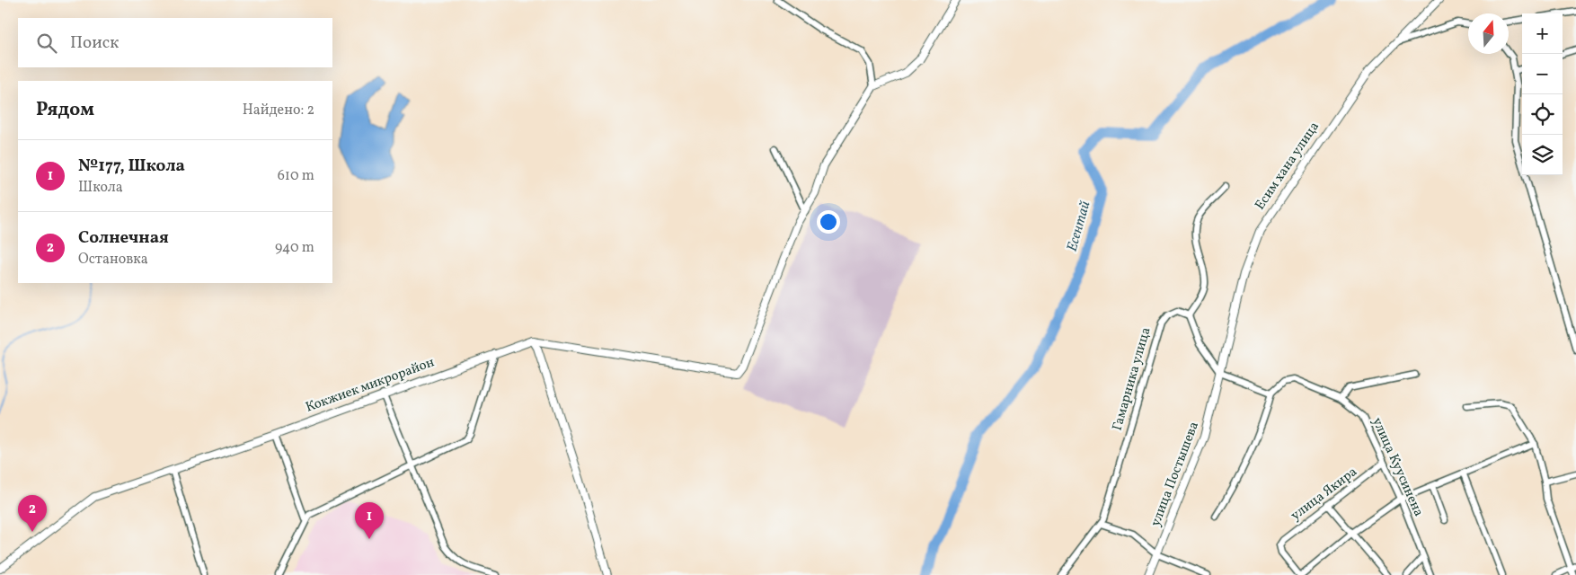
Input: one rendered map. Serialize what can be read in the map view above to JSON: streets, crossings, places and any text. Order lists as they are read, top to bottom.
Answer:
{
  "streets": {
    "street": [
      "Есим хана улица",
      "Гамарника улица",
      "Кокжиек микрорайон",
      "улица Куусинена",
      "улица Постышева",
      "улица Якира"
    ]
  },
  "crossings": [
    ["Есим хана улица", "улица Постышева"],
    ["улица Куусинена", "улица Якира"]
  ],
  "water": ["Есентай"],
  "north": "top",
  "page": {
    "map_buttons": ["+", "−"],
    "search": "Поиск",
    "heading": ["Рядом", "Найдено: 2"],
    "list": [
      {
        "mark": "1",
        "name": "№177, Школа",
        "note": "Школа",
        "value": "610 m"
      },
      {
        "mark": "2",
        "name": "Солнечная",
        "note": "Остановка",
        "value": "940 m"
      }
    ],
    "pins": ["2", "1"]
  }
}
